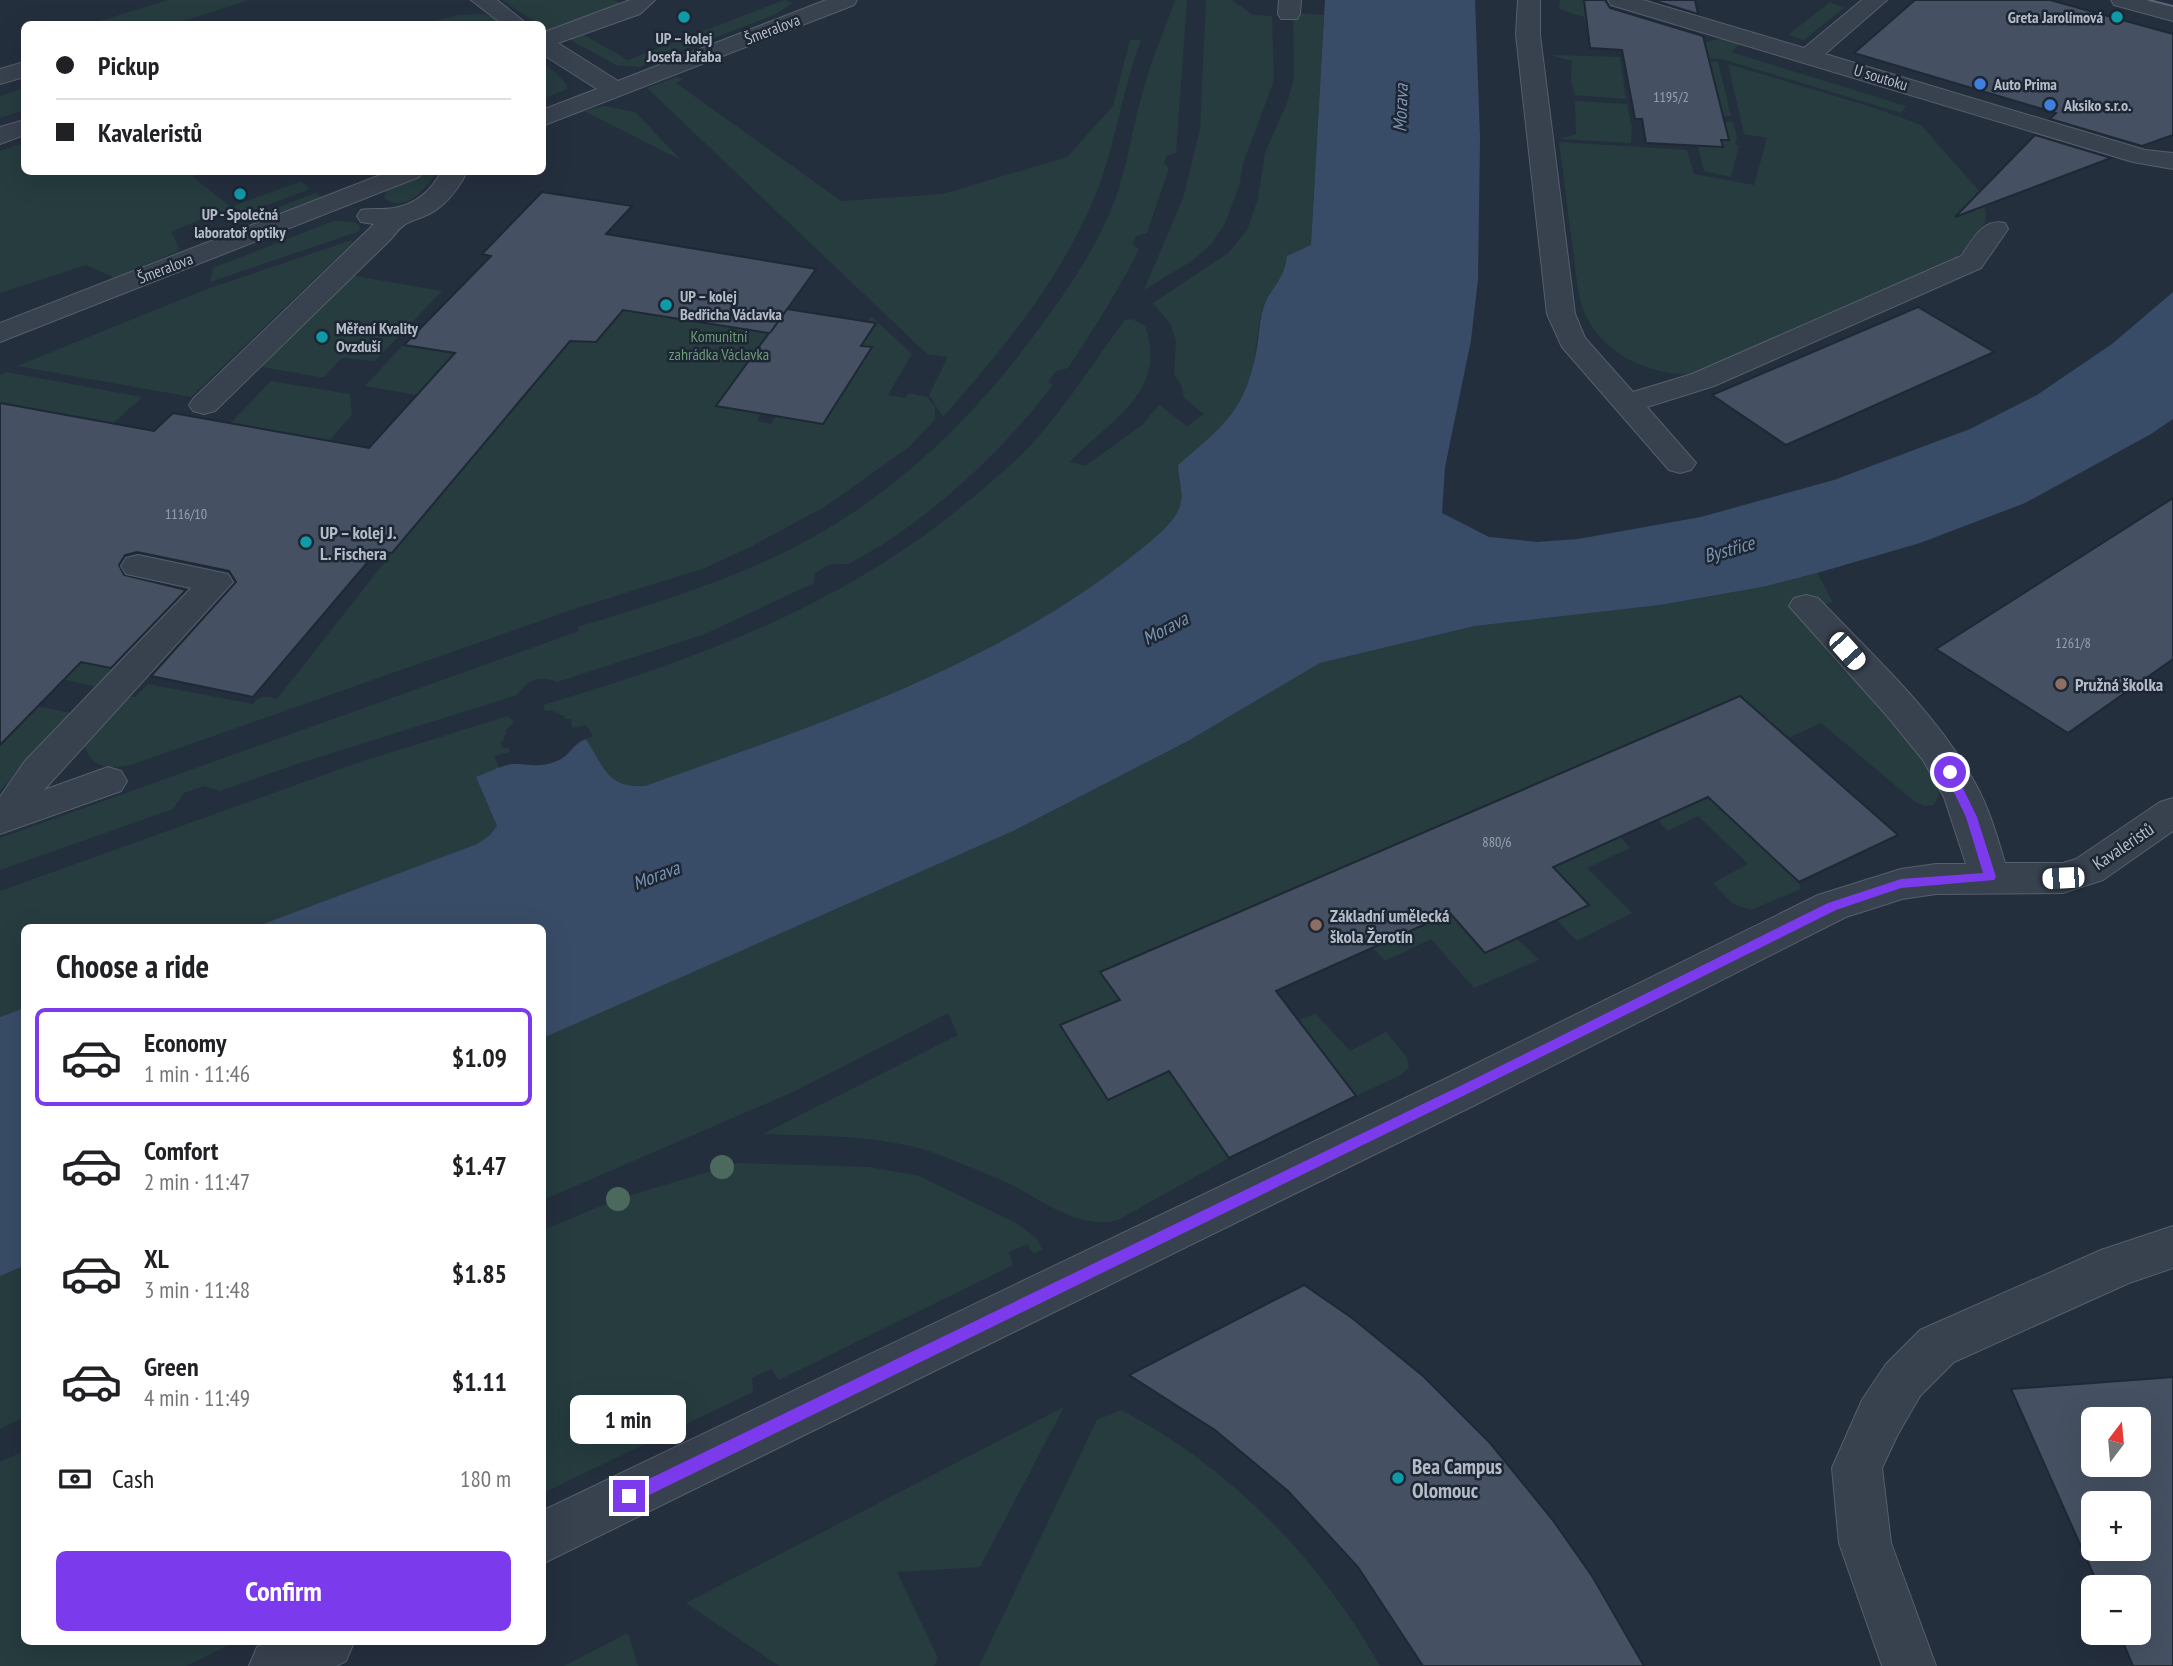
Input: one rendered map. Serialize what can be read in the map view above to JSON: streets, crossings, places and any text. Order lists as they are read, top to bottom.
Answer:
{
  "streets": {
    "street": ["Šmeralova", "U soutoku", "Kavaleristů"]
  },
  "water": ["Morava", "Bystřice"],
  "parks": ["Komunitní zahrádka Václavka"],
  "places": [
    "UP – kolej Josefa Jařaba",
    "Greta Jarolímová",
    "Auto Prima",
    "Aksiko s.r.o.",
    "UP - Společná laboratoř optiky",
    "UP – kolej Bedřicha Václavka",
    "Měření Kvality Ovzduší",
    "UP – kolej J. L. Fischera",
    "Pružná školka",
    "Základní umělecká škola Žerotín",
    "Bea Campus Olomouc"
  ],
  "house_numbers": [
    "1195/2",
    "1116/10",
    "1261/8",
    "880/6"
  ],
  "north": "top",
  "page": {
    "banner": ["Pickup", "Kavaleristů"],
    "heading": "Choose a ride",
    "list": [
      {
        "name": "Economy",
        "note": "1 min · 11:46",
        "value": "$1.09"
      },
      {
        "name": "Comfort",
        "note": "2 min · 11:47",
        "value": "$1.47"
      },
      {
        "name": "XL",
        "note": "3 min · 11:48",
        "value": "$1.85"
      },
      {
        "name": "Green",
        "note": "4 min · 11:49",
        "value": "$1.11"
      }
    ],
    "bubble": "1 min",
    "map_buttons": ["+", "−"],
    "pay": ["Cash", "180 m"],
    "buttons": "Confirm"
  }
}
